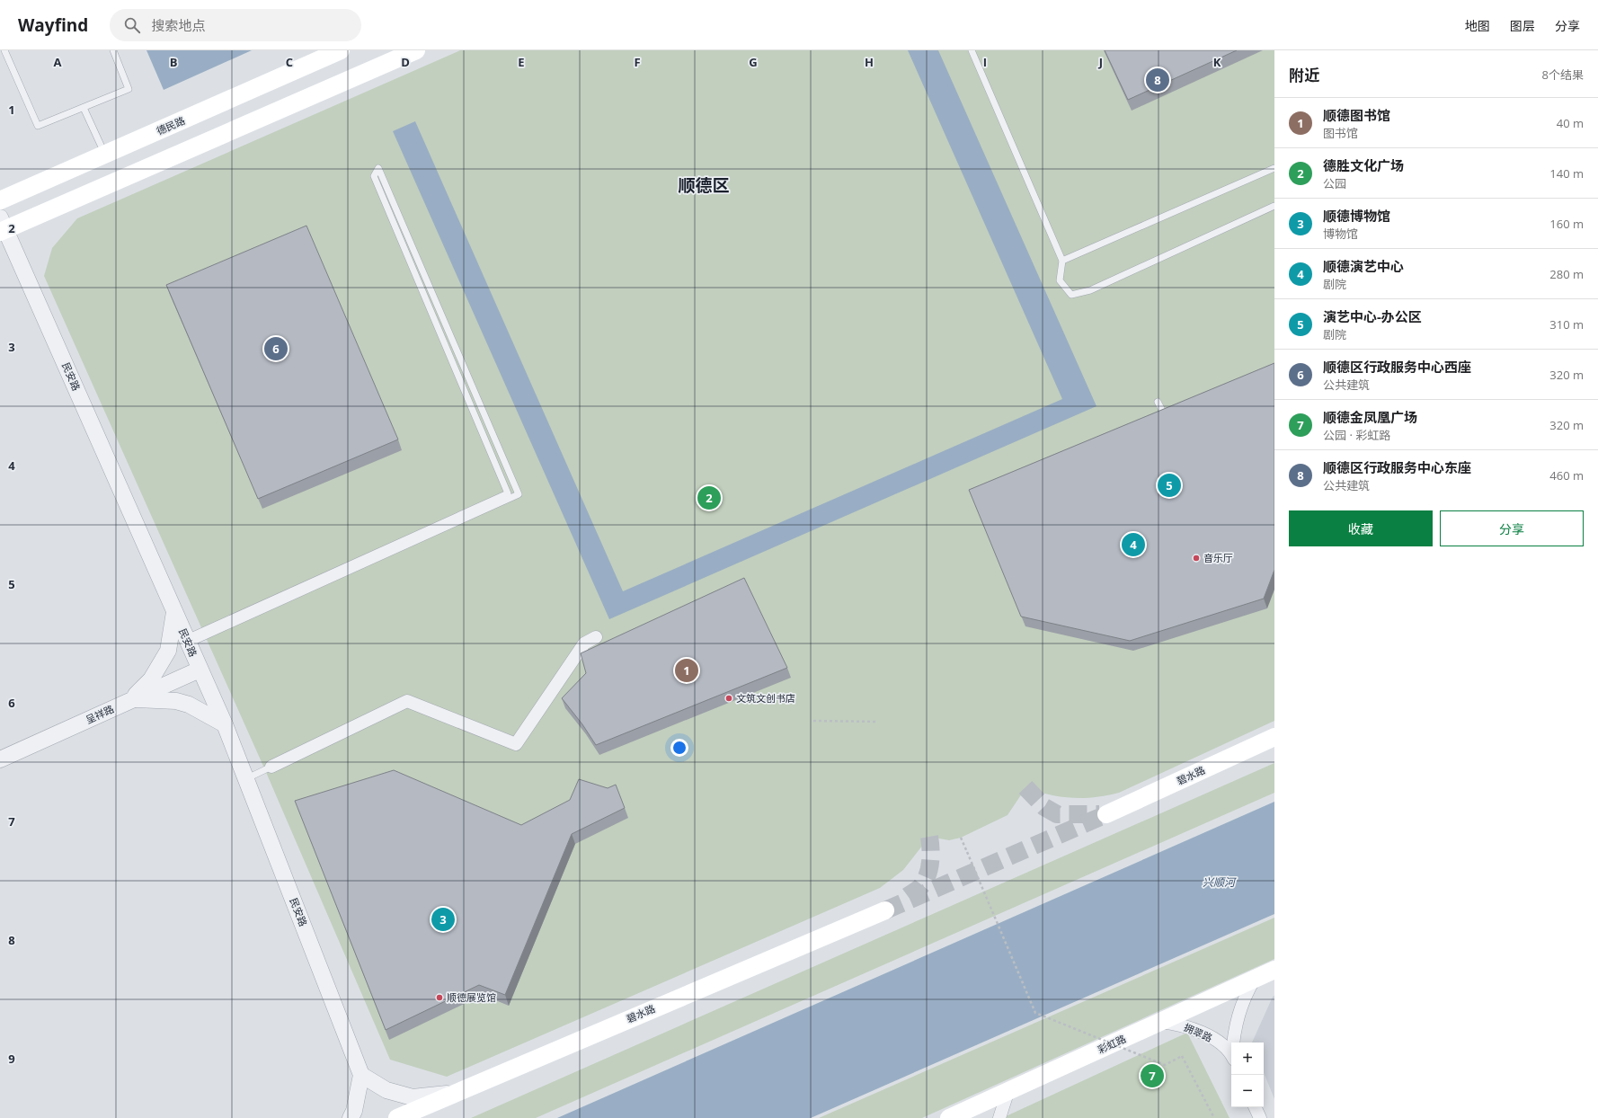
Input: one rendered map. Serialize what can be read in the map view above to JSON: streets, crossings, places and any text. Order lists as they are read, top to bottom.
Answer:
{
  "streets": {
    "main road": ["德民路", "碧水路", "彩虹路"],
    "street": ["民安路", "呈祥路", "拥翠路"]
  },
  "crossings": [
    ["民安路", "呈祥路"],
    ["拥翠路", "彩虹路"]
  ],
  "districts": ["顺德区"],
  "water": ["兴顺河"],
  "places": ["音乐厅", "文筑文创书店", "顺德展览馆"],
  "page": {
    "header": "Wayfind",
    "search": "搜索地点",
    "nav": ["地图", "图层", "分享"],
    "heading": ["附近", "8个结果"],
    "pins": [
      "8",
      "6",
      "5",
      "2",
      "4",
      "1",
      "3",
      "7"
    ],
    "list": [
      {
        "mark": "1",
        "name": "顺德图书馆",
        "note": "图书馆",
        "value": "40 m"
      },
      {
        "mark": "2",
        "name": "德胜文化广场",
        "note": "公园",
        "value": "140 m"
      },
      {
        "mark": "3",
        "name": "顺德博物馆",
        "note": "博物馆",
        "value": "160 m"
      },
      {
        "mark": "4",
        "name": "顺德演艺中心",
        "note": "剧院",
        "value": "280 m"
      },
      {
        "mark": "5",
        "name": "演艺中心-办公区",
        "note": "剧院",
        "value": "310 m"
      },
      {
        "mark": "6",
        "name": "顺德区行政服务中心西座",
        "note": "公共建筑",
        "value": "320 m"
      },
      {
        "mark": "7",
        "name": "顺德金凤凰广场",
        "note": "公园 · 彩虹路",
        "value": "320 m"
      },
      {
        "mark": "8",
        "name": "顺德区行政服务中心东座",
        "note": "公共建筑",
        "value": "460 m"
      }
    ],
    "buttons": ["收藏", "分享"],
    "map_buttons": ["+", "−"]
  },
  "grid": {
    "columns": [
      "A",
      "B",
      "C",
      "D",
      "E",
      "F",
      "G",
      "H",
      "I",
      "J",
      "K"
    ],
    "rows": [
      "1",
      "2",
      "3",
      "4",
      "5",
      "6",
      "7",
      "8",
      "9"
    ]
  }
}
